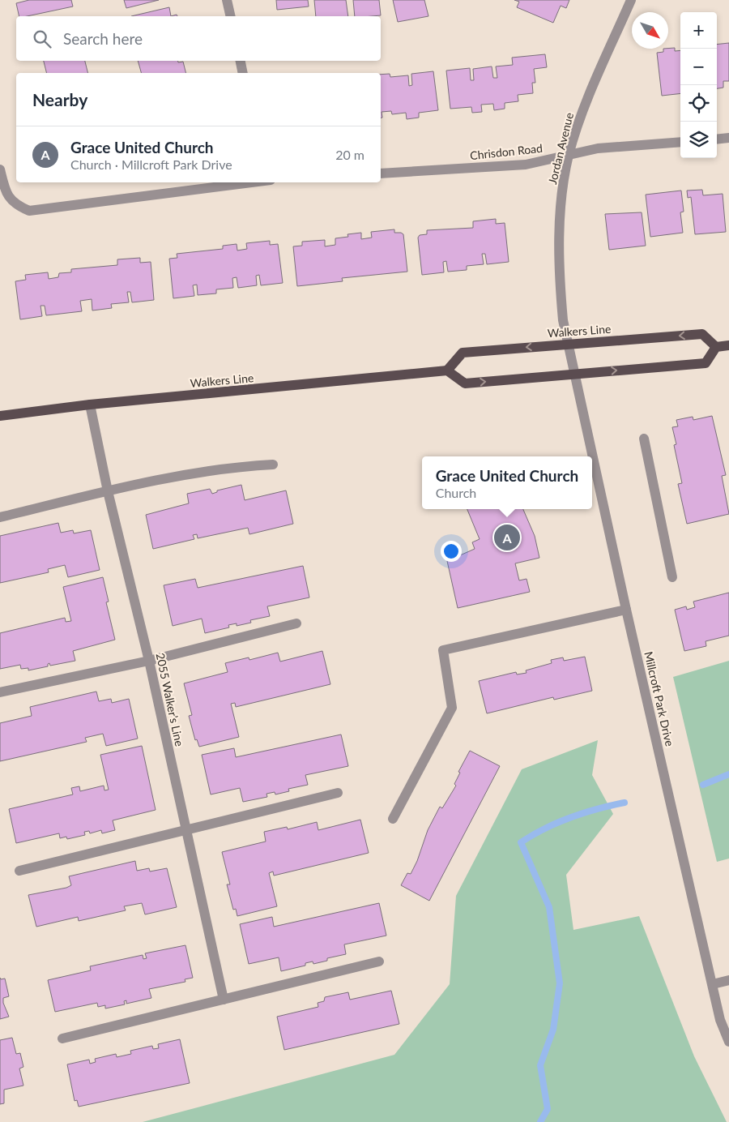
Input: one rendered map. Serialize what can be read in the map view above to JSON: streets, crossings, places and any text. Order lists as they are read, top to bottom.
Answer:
{
  "streets": {
    "main road": ["Walkers Line"],
    "street": [
      "Jordan Avenue",
      "Chrisdon Road",
      "Millcroft Park Drive",
      "2055 Walker’s Line"
    ]
  },
  "crossings": [
    ["Jordan Avenue", "Chrisdon Road"],
    ["Jordan Avenue", "Walkers Line"],
    ["Jordan Avenue", "Millcroft Park Drive"],
    ["Walkers Line", "2055 Walker’s Line"]
  ],
  "north": "bottom right",
  "page": {
    "map_buttons": ["+", "−"],
    "search": "Search here",
    "heading": "Nearby",
    "list": [
      {
        "mark": "A",
        "name": "Grace United Church",
        "note": "Church · Millcroft Park Drive",
        "value": "20 m"
      }
    ],
    "popup": ["Grace United Church", "Church"],
    "pins": "A"
  }
}
